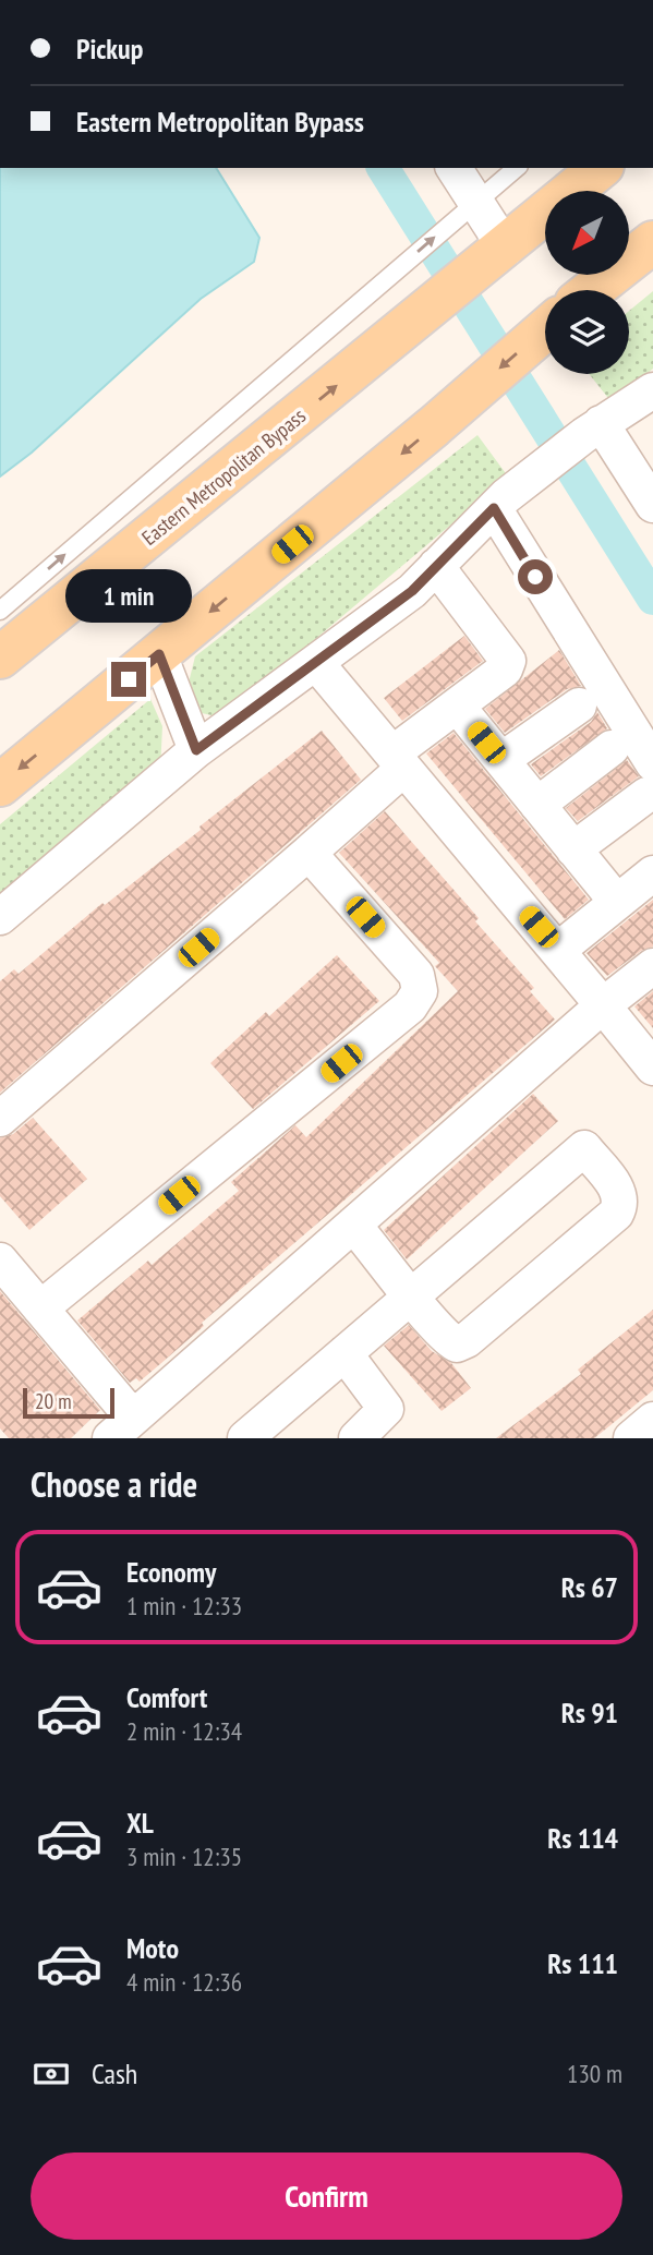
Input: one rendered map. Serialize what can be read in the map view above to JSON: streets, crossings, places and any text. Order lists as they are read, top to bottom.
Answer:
{
  "streets": {
    "main road": ["Eastern Metropolitan Bypass"]
  },
  "scale_bar": "20 m",
  "north": "bottom left",
  "page": {
    "banner": ["Pickup", "Eastern Metropolitan Bypass"],
    "bubble": "1 min",
    "scale": "20 m",
    "heading": "Choose a ride",
    "list": [
      {
        "name": "Economy",
        "note": "1 min · 12:33",
        "value": "Rs 67"
      },
      {
        "name": "Comfort",
        "note": "2 min · 12:34",
        "value": "Rs 91"
      },
      {
        "name": "XL",
        "note": "3 min · 12:35",
        "value": "Rs 114"
      },
      {
        "name": "Moto",
        "note": "4 min · 12:36",
        "value": "Rs 111"
      }
    ],
    "pay": ["Cash", "130 m"],
    "buttons": "Confirm"
  }
}
